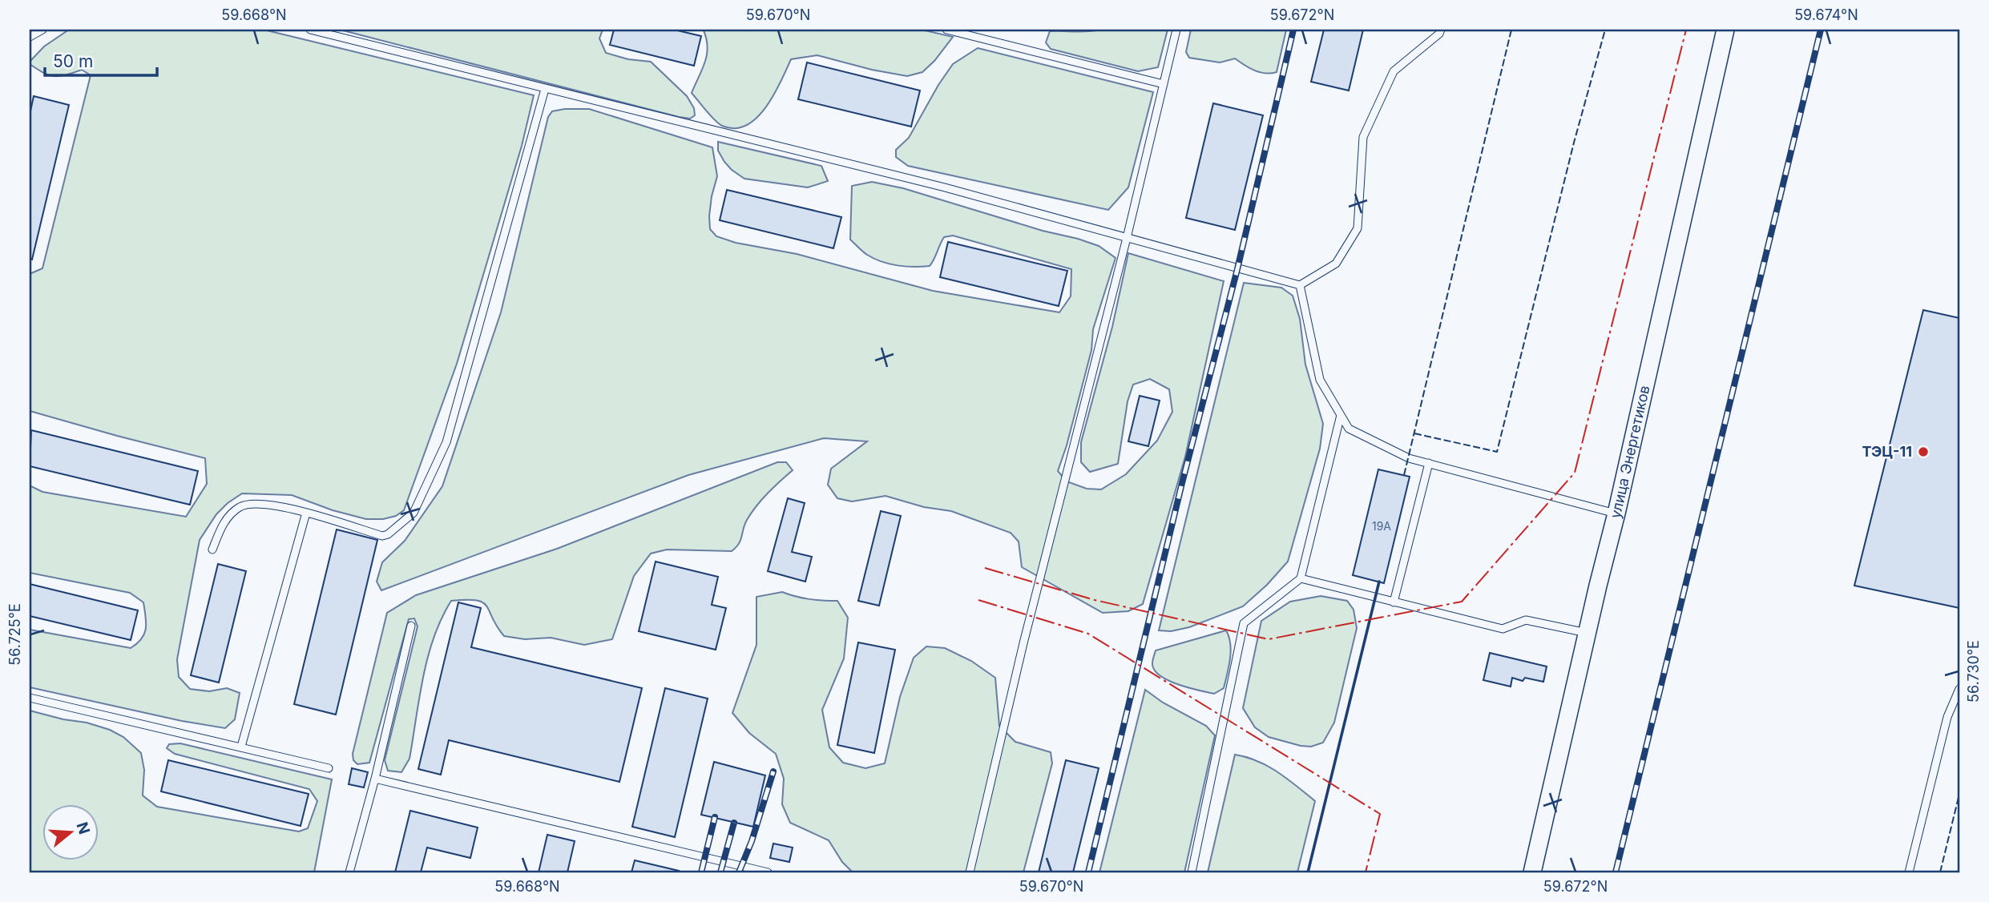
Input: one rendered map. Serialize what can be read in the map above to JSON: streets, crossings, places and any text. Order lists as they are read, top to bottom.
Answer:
{
  "streets": {
    "street": ["улица Энергетиков"]
  },
  "places": ["ТЭЦ-11"],
  "house_numbers": ["19А"],
  "scale_bar": "50 m",
  "north": "right",
  "coordinates": [
    "59.668°N",
    "59.670°N",
    "59.672°N",
    "59.674°N",
    "56.725°E",
    "56.730°E"
  ]
}
